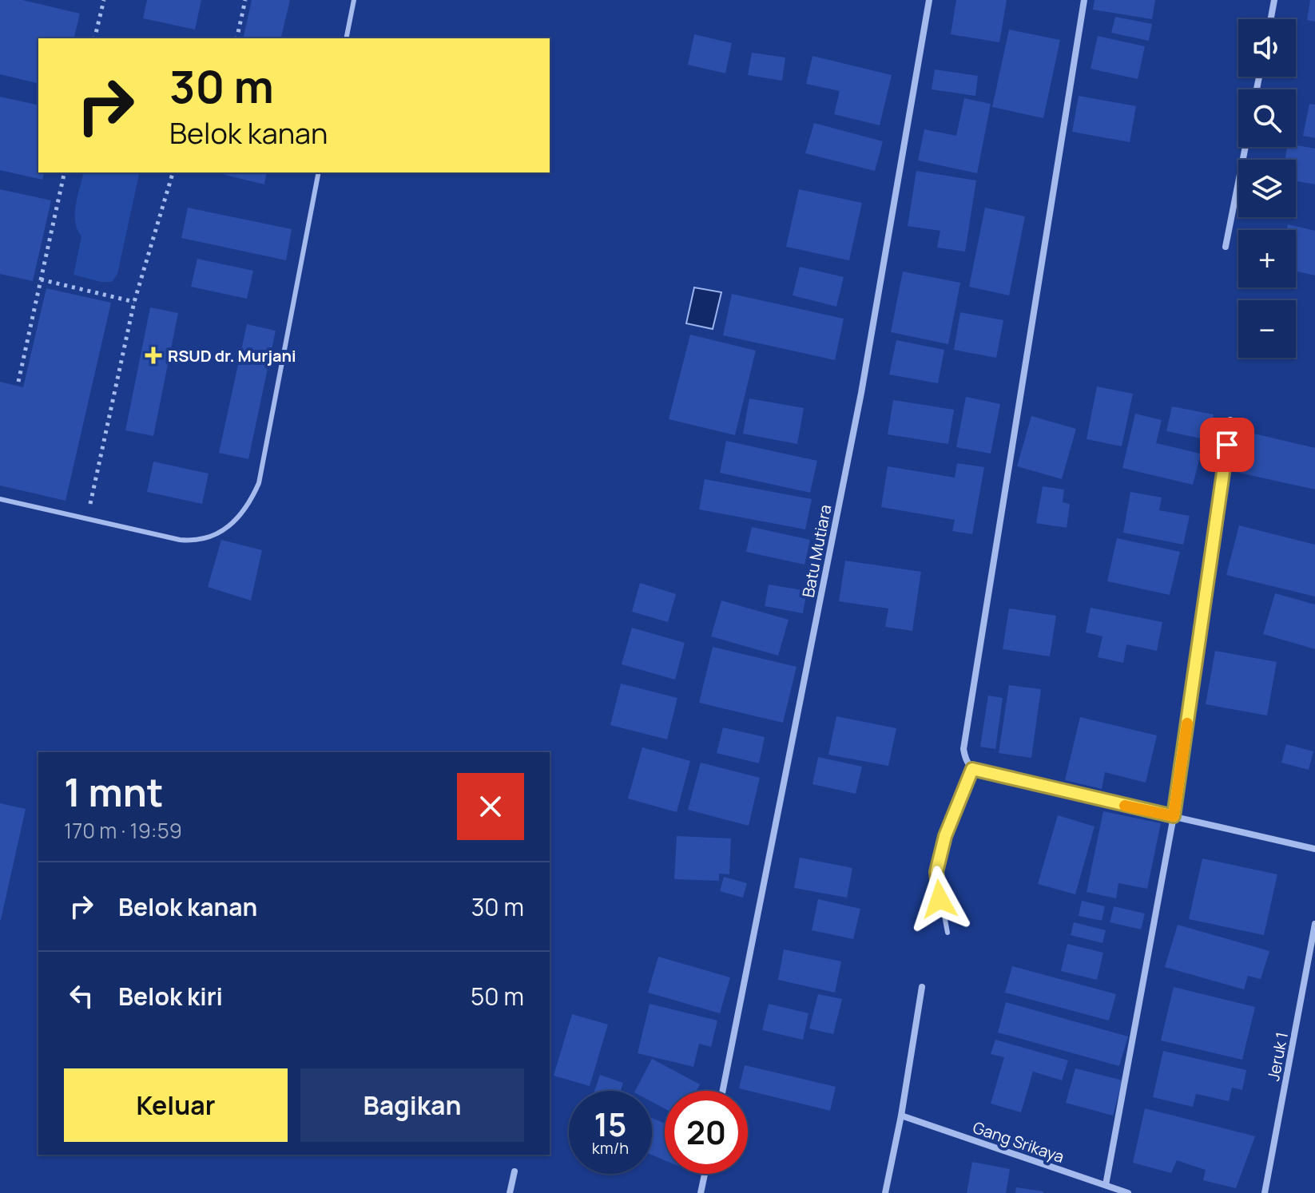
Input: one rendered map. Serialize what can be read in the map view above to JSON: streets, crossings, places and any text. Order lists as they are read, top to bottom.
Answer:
{
  "streets": {
    "street": ["Batu Mutiara", "Jeruk 1", "Gang Srikaya"]
  },
  "places": {
    "health": ["RSUD dr. Murjani"]
  },
  "page": {
    "map_buttons": ["+", "−"],
    "turn": ["30 m", "Belok kanan"],
    "heading": ["1 mnt", "170 m · 19:59"],
    "list": [
      {
        "name": "Belok kanan",
        "value": "30 m"
      },
      {
        "name": "Belok kiri",
        "value": "50 m"
      }
    ],
    "buttons": ["Keluar", "Bagikan"],
    "speed": "15 km/h",
    "limit": "20"
  }
}
